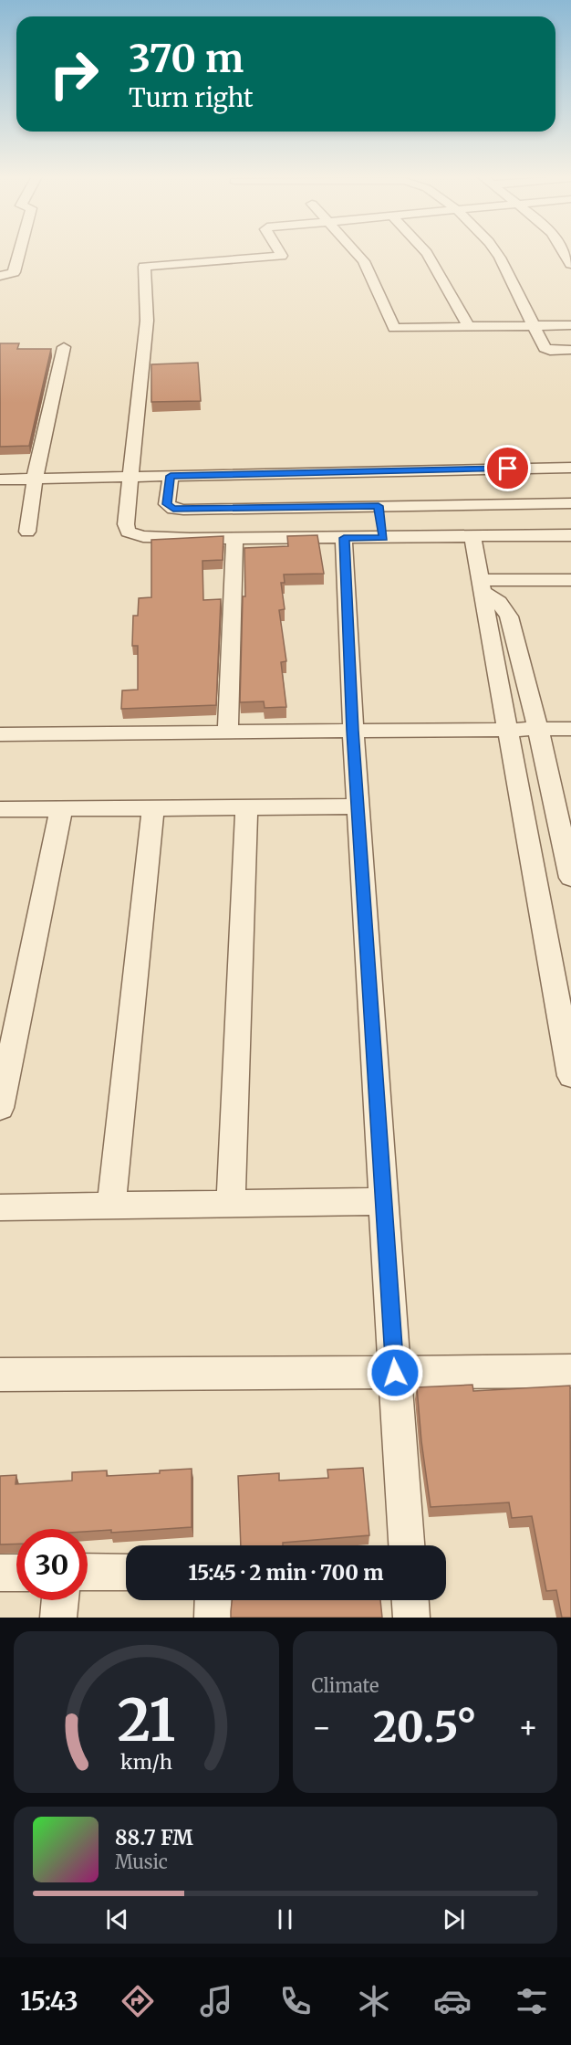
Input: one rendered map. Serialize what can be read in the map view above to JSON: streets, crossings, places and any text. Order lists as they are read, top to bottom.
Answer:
{
  "page": {
    "turn": ["370 m", "Turn right"],
    "limit": "30",
    "trip": "15:45 · 2 min · 700 m",
    "tile": "Climate",
    "heat": ["−", "20.5°", "+"],
    "song": ["88.7 FM", "Music"],
    "tabs": "15:43",
    "gauge": ["21", "km/h"]
  }
}
